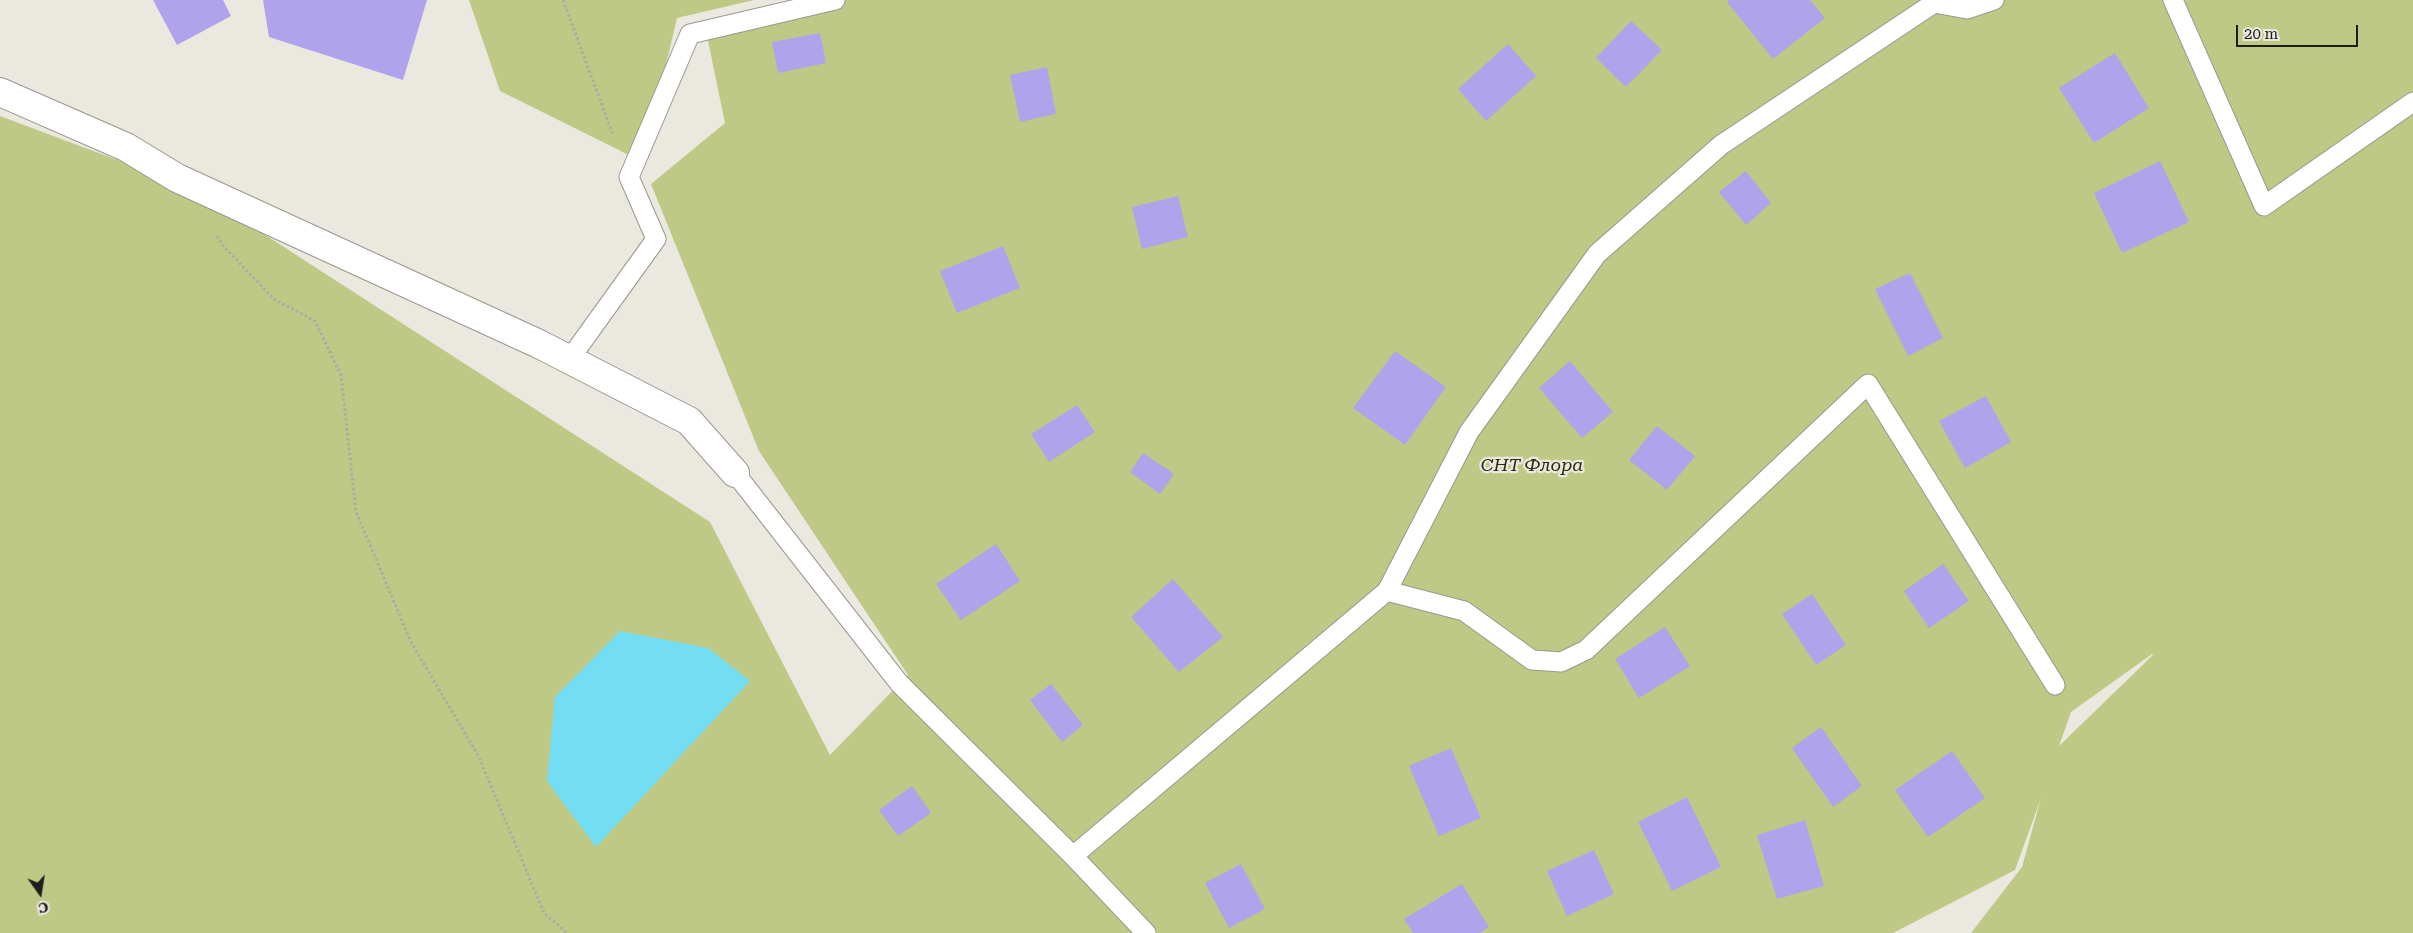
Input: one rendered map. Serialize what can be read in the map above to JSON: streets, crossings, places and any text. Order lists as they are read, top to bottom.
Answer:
{
  "parks": ["СНТ Флора"],
  "scale_bar": "20 m",
  "north": "bottom"
}
